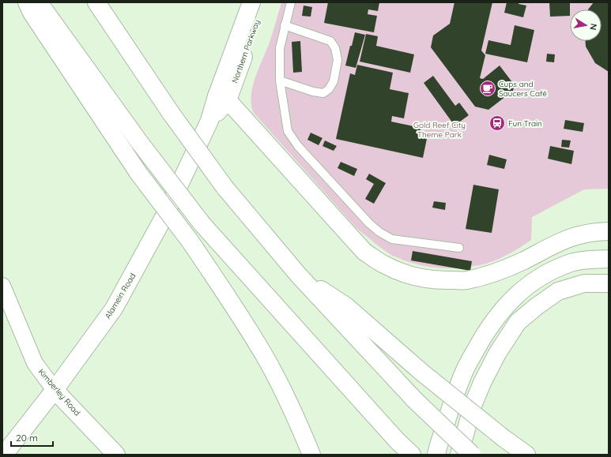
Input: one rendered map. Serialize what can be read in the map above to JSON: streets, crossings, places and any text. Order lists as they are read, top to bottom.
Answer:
{
  "streets": {
    "main road": ["Northern Parkway", "Alamein Road", "Kimberley Road"]
  },
  "crossings": [
    ["Northern Parkway", "Alamein Road"],
    ["Alamein Road", "Kimberley Road"]
  ],
  "parks": ["Gold Reef City Theme Park"],
  "places": {
    "cafe": ["Cups and Saucers Café"],
    "station": ["Fun Train"]
  },
  "scale_bar": "20 m",
  "north": "right"
}
